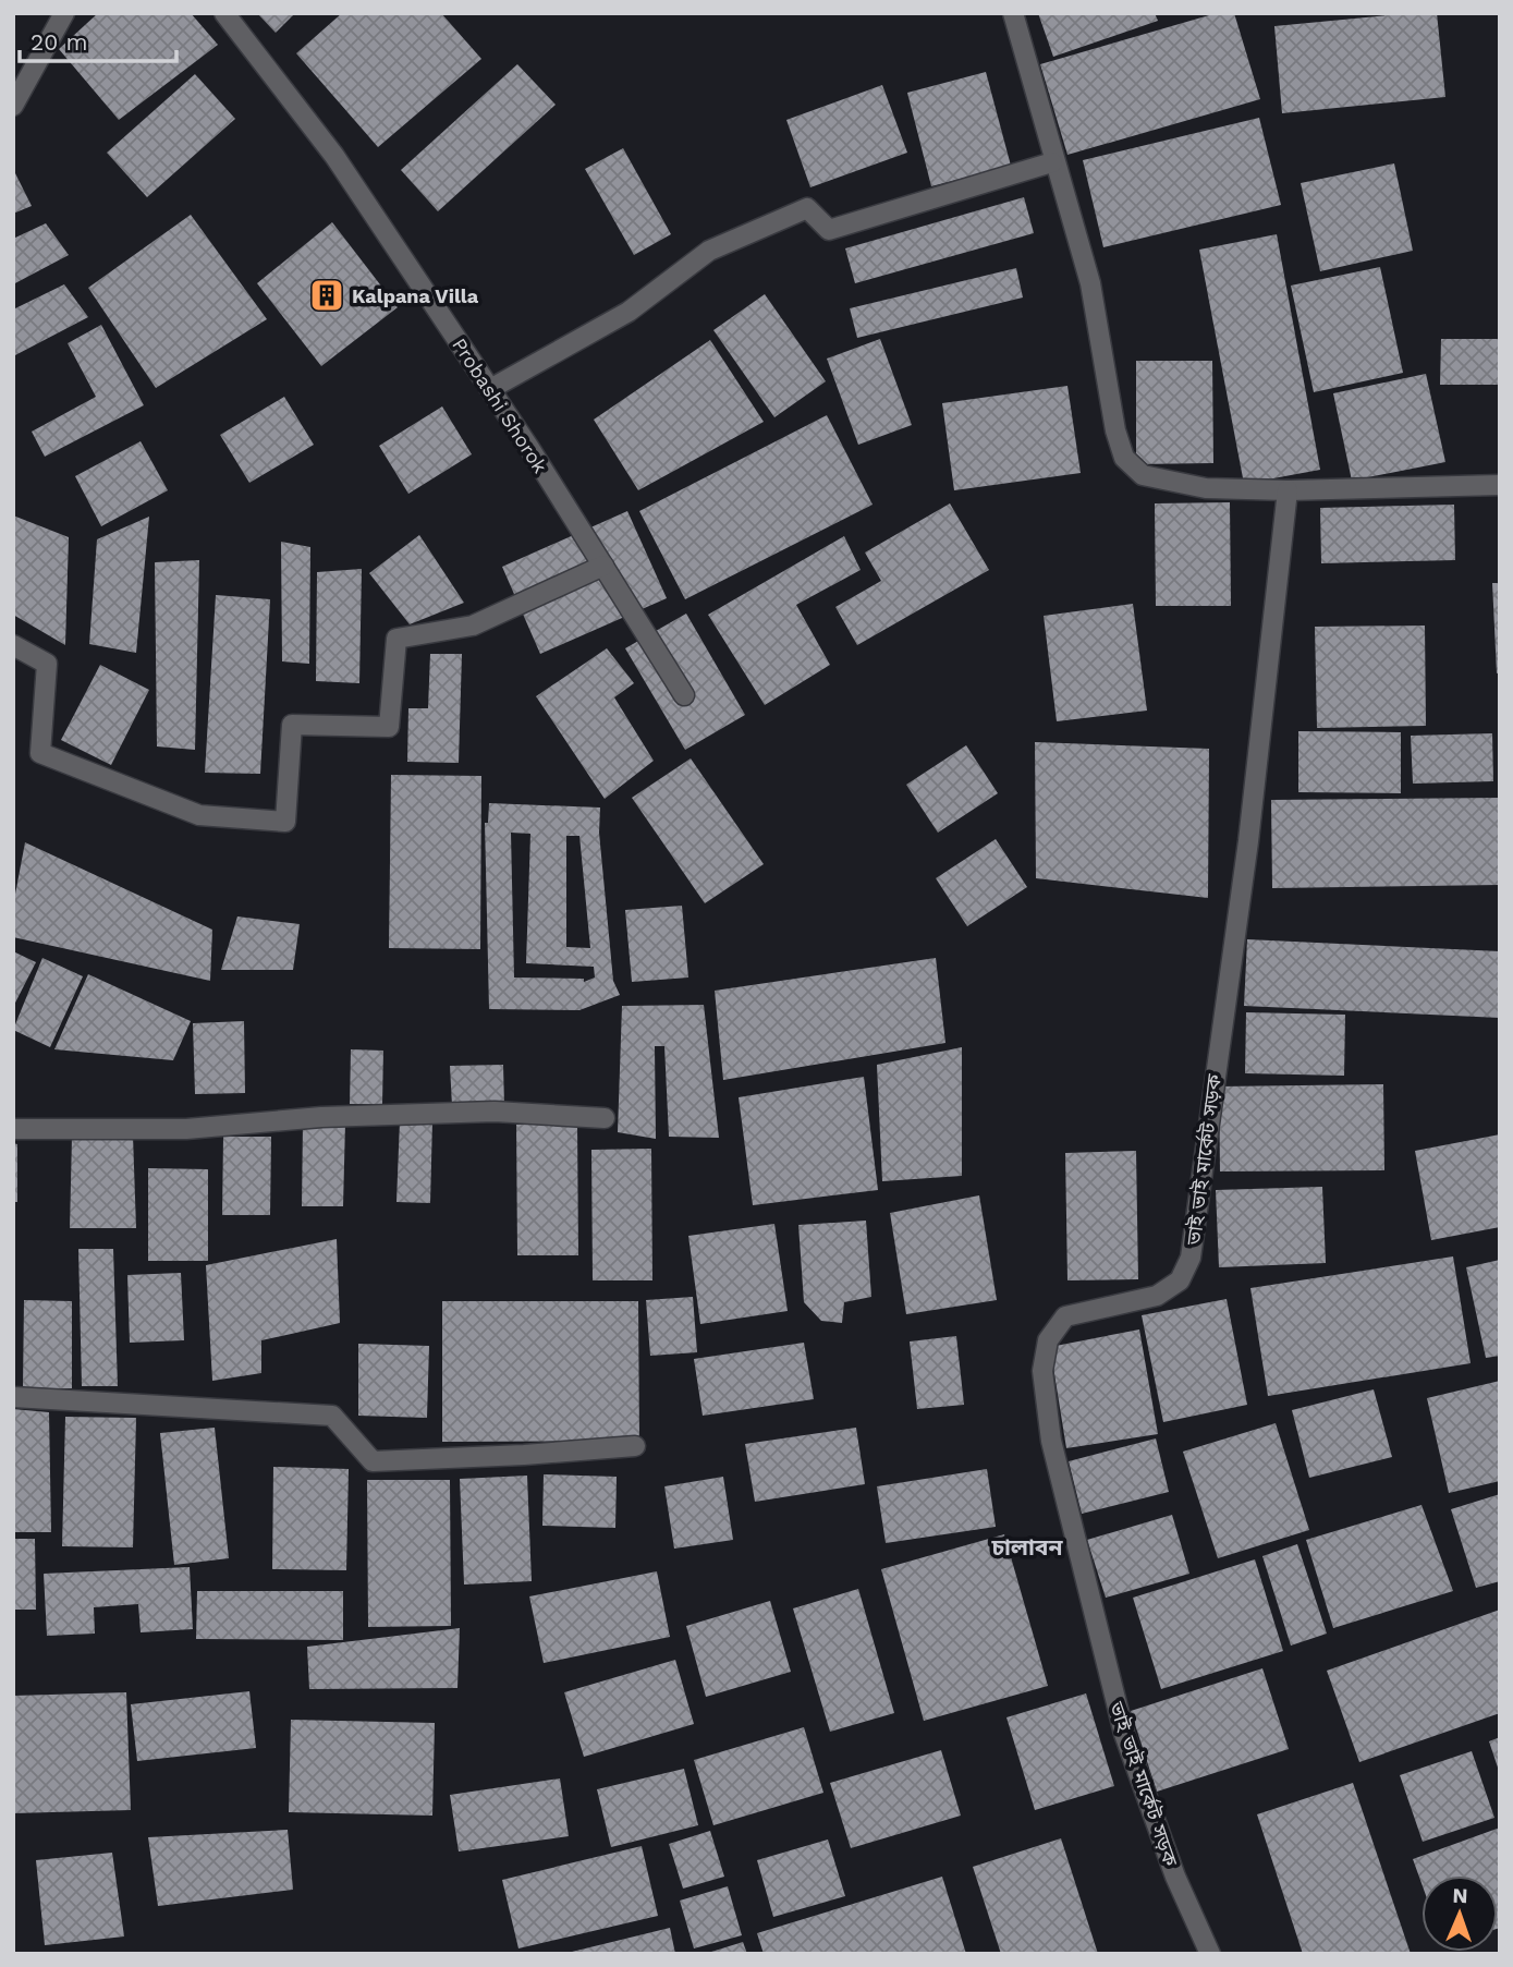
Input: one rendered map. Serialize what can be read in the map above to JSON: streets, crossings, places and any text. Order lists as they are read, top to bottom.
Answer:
{
  "streets": {
    "street": ["Probashi Shorok", "ভাই ভাই মার্কেট সড়ক"]
  },
  "districts": ["চালাবন"],
  "places": {
    "building": ["Kalpana Villa"]
  },
  "scale_bar": "20 m",
  "north": "top"
}
